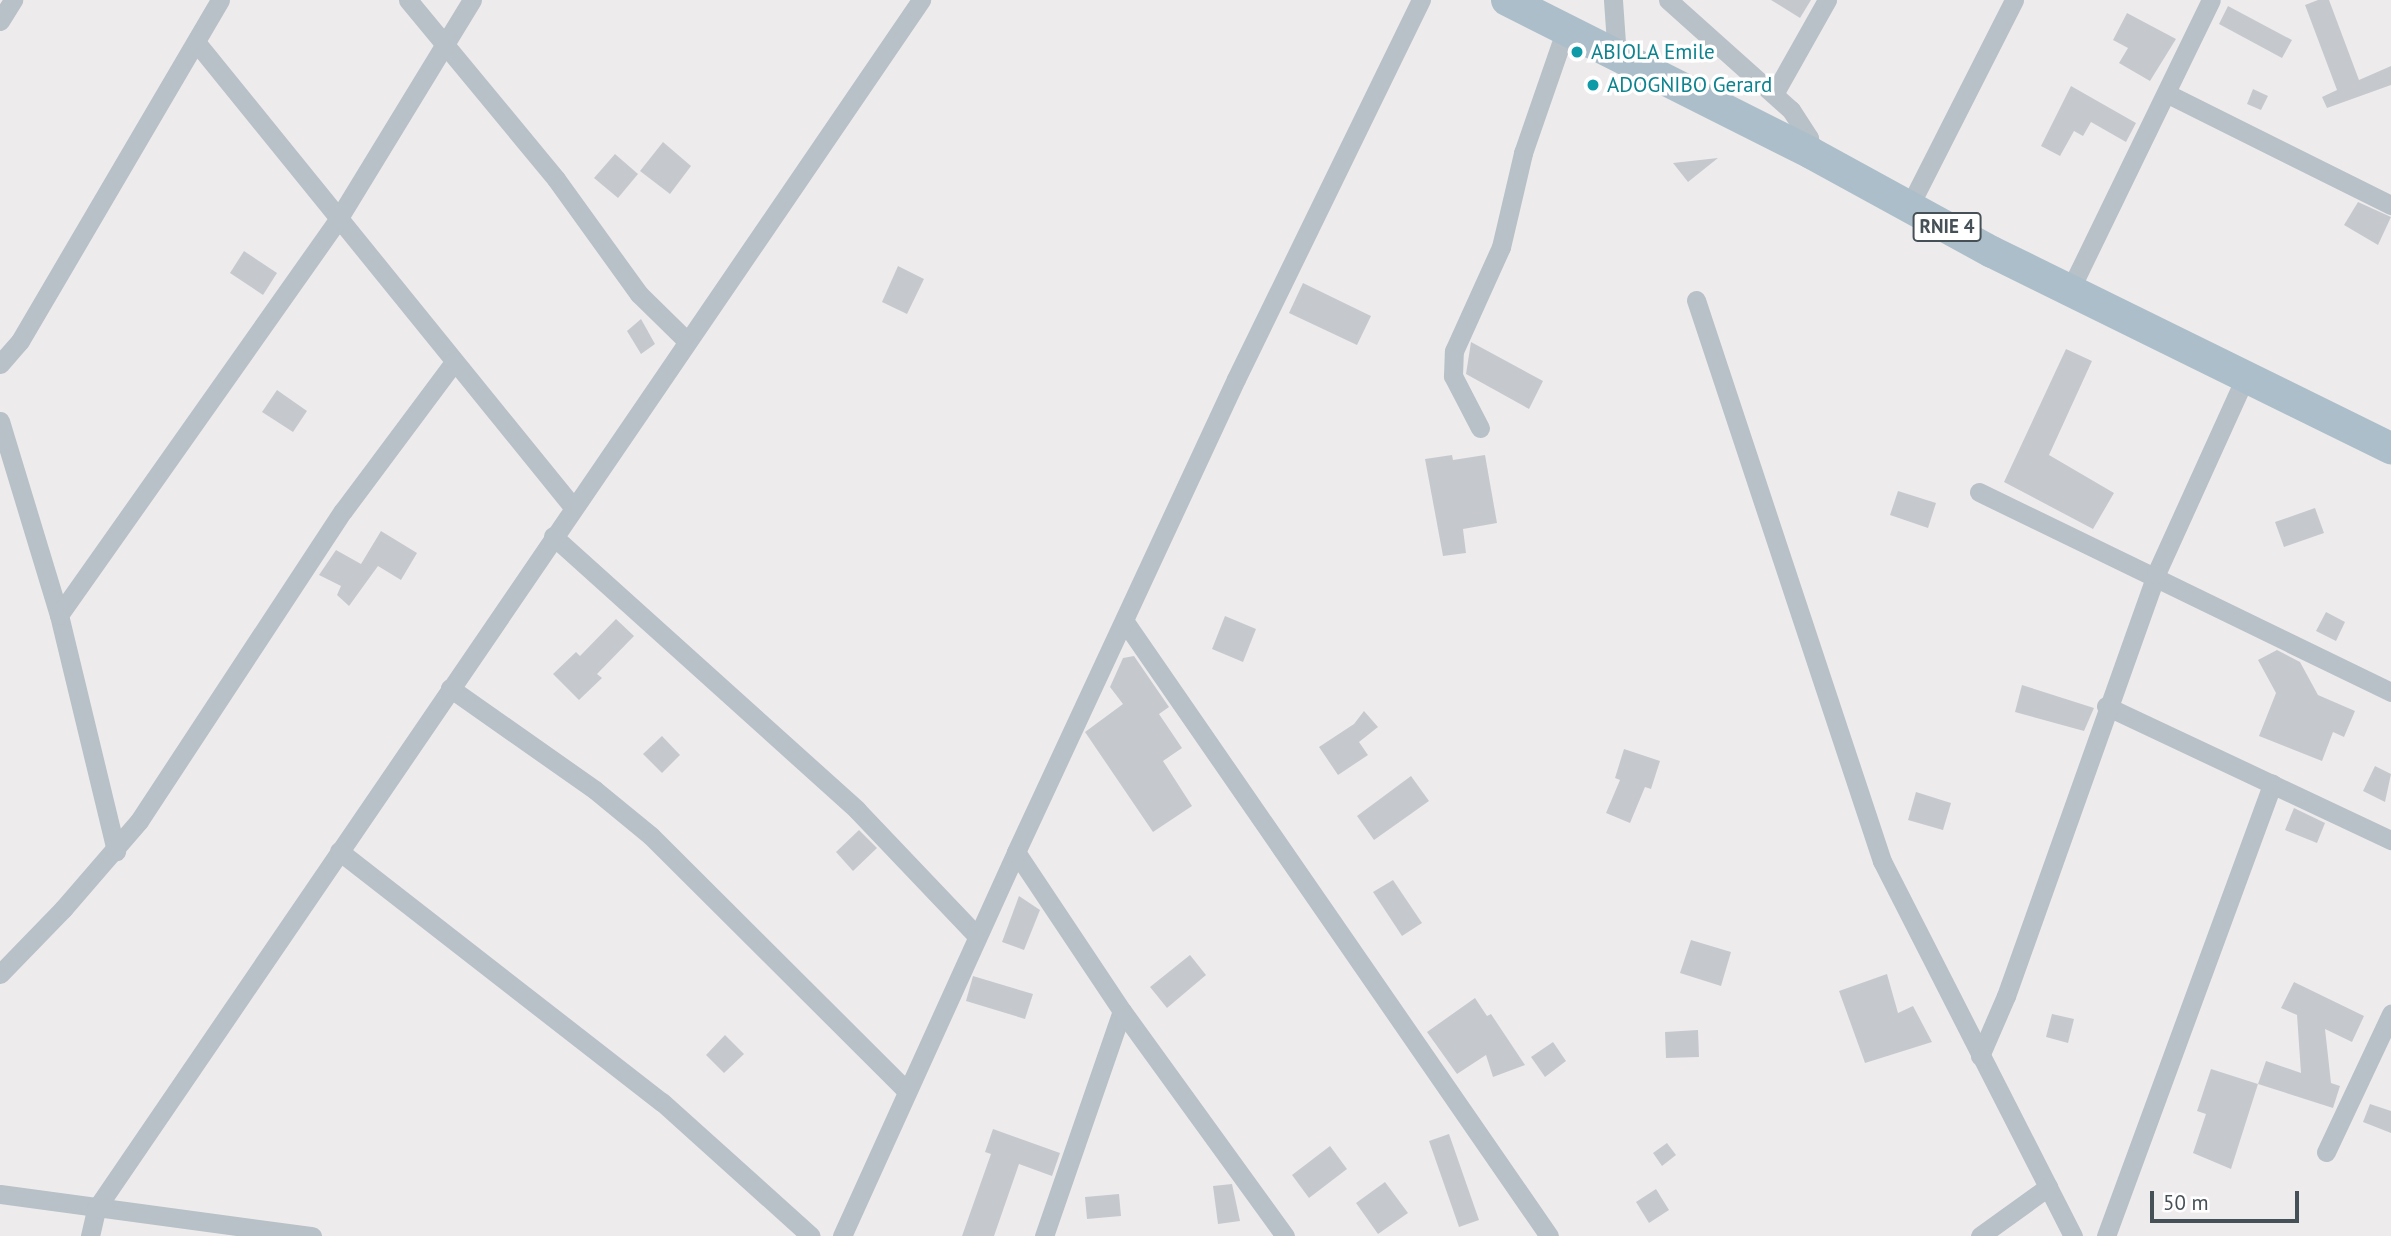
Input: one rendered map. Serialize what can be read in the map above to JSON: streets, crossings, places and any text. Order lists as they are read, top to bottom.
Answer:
{
  "streets": {
    "main road": ["RNIE 4"]
  },
  "places": ["ABIOLA Emile", "ADOGNIBO Gerard"],
  "scale_bar": "50 m"
}
